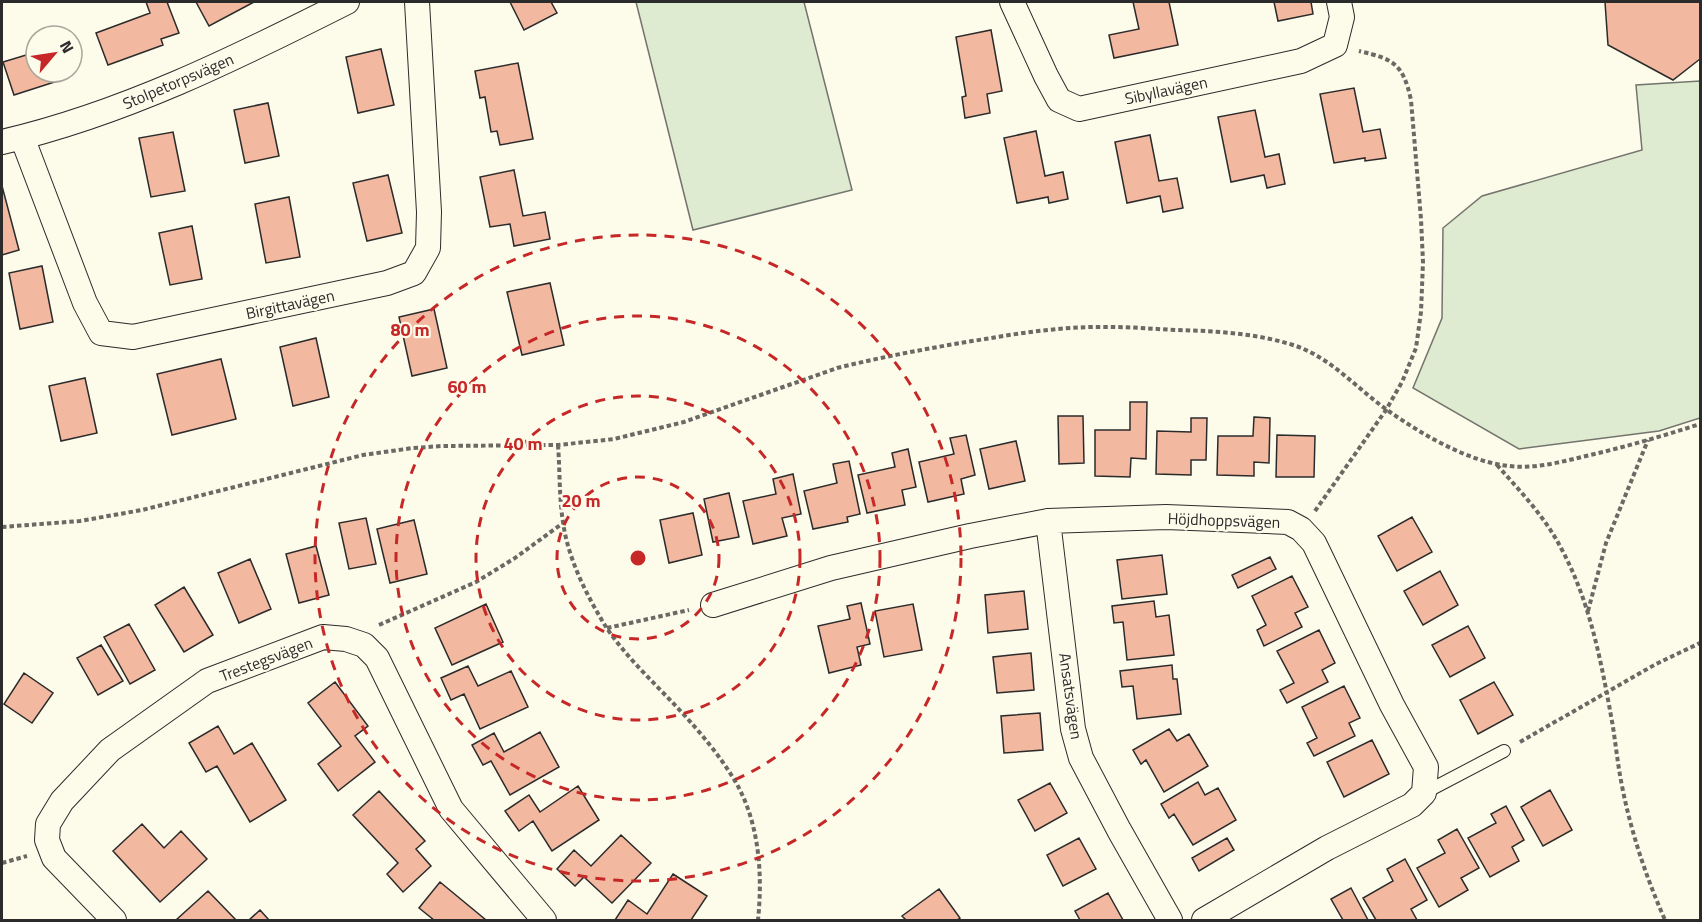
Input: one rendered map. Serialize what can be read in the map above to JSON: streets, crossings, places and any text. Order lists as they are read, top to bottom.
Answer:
{
  "streets": {
    "street": [
      "Stolpetorpsvägen",
      "Sibyllavägen",
      "Birgittavägen",
      "Höjdhoppsvägen",
      "Trestegsvägen",
      "Ansatsvägen"
    ]
  },
  "crossings": [
    ["Stolpetorpsvägen", "Birgittavägen"],
    ["Höjdhoppsvägen", "Ansatsvägen"]
  ],
  "north": "top right",
  "rings": [
    "80 m",
    "60 m",
    "40 m",
    "20 m"
  ]
}
